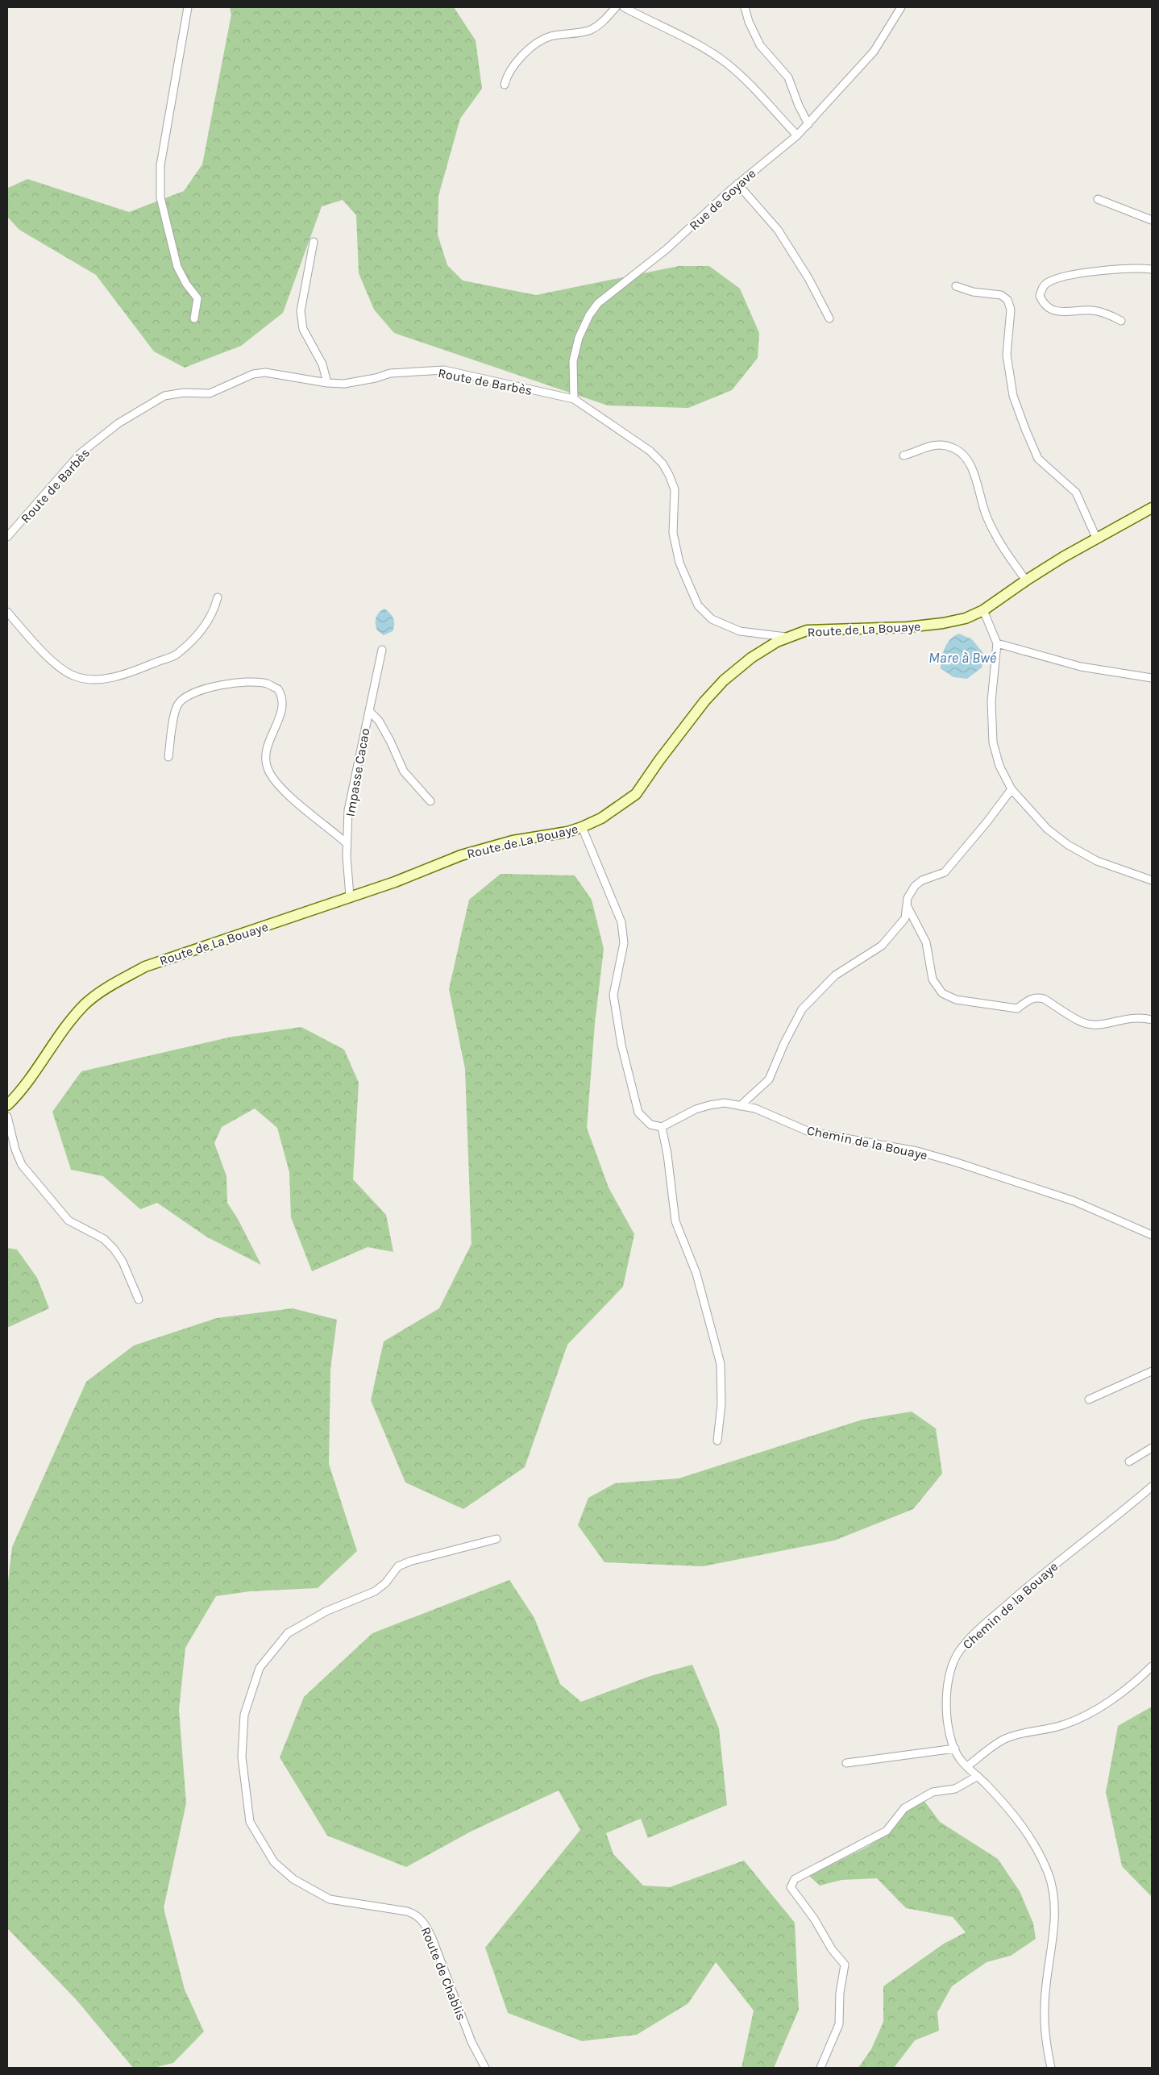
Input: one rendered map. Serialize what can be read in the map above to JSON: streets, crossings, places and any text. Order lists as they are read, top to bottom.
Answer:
{
  "streets": {
    "main road": ["Route de La Bouaye"],
    "street": [
      "Rue de Goyave",
      "Route de Barbès",
      "Impasse Cacao",
      "Chemin de la Bouaye",
      "Route de Chablis"
    ]
  },
  "crossings": [
    ["Rue de Goyave", "Route de Barbès"],
    ["Route de Barbès", "Route de La Bouaye"],
    ["Route de La Bouaye", "Impasse Cacao"]
  ],
  "water": ["Mare à Bwé"]
}
